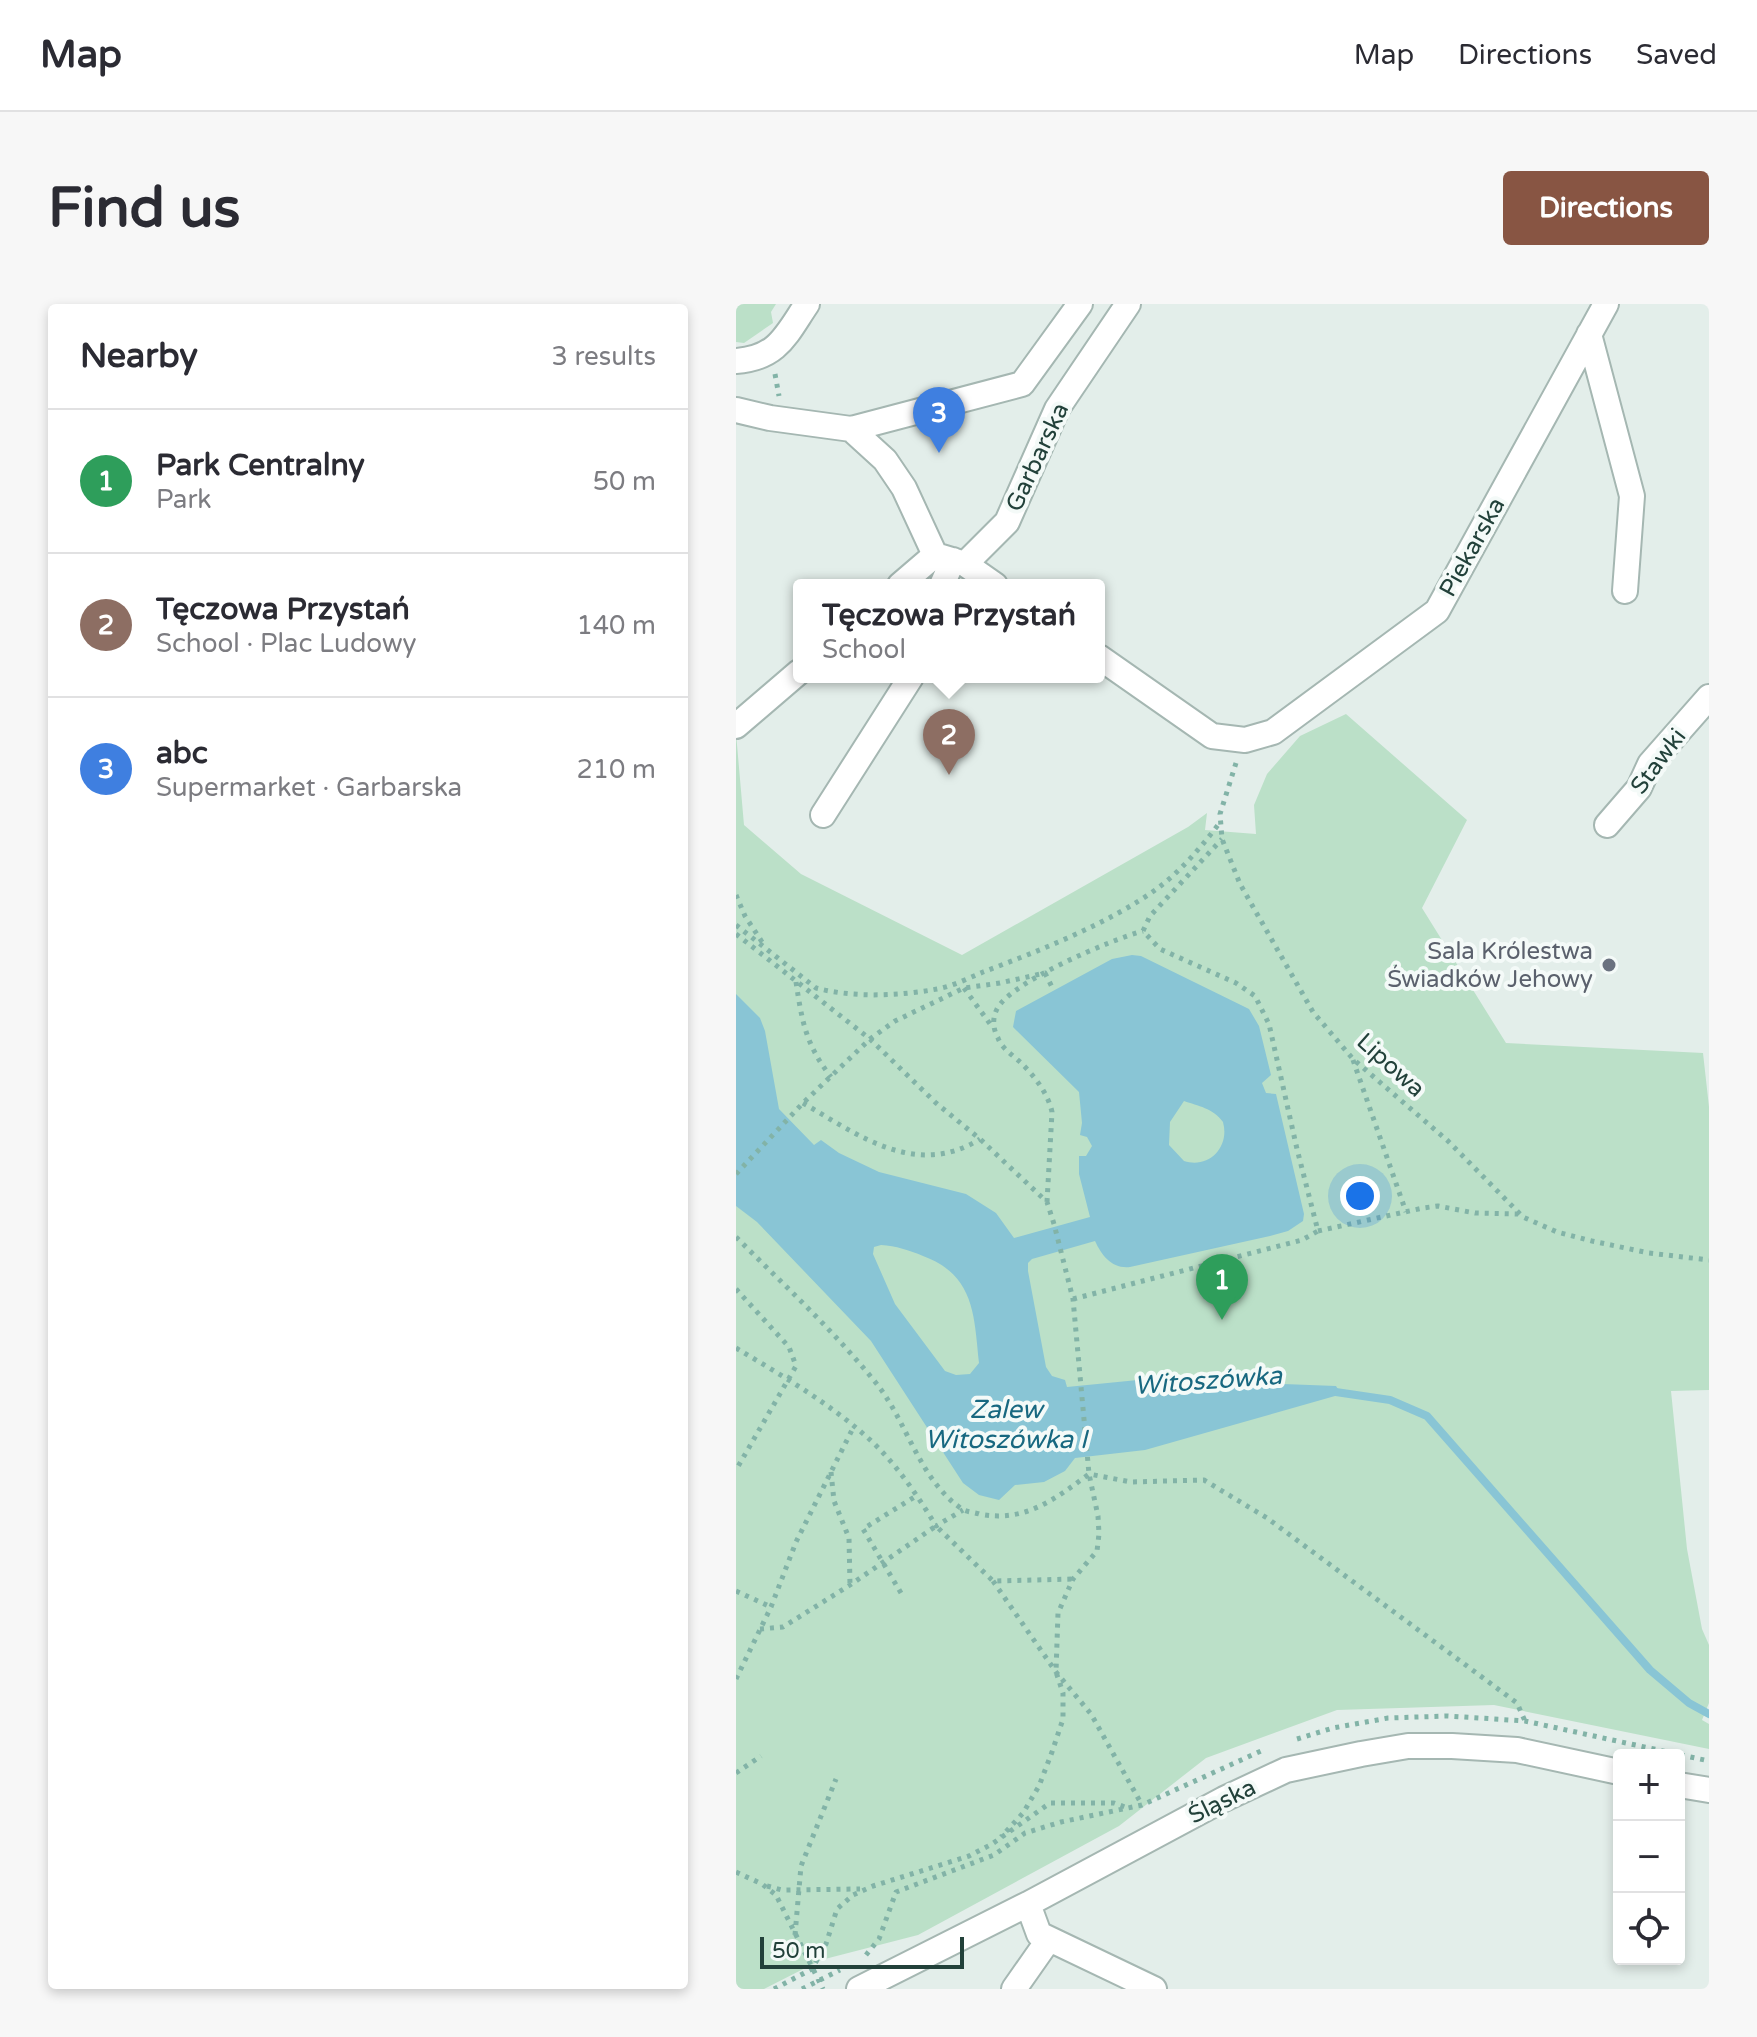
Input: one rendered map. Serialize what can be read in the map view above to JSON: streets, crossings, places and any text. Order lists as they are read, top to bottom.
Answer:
{
  "streets": {
    "street": [
      "Garbarska",
      "Piekarska",
      "Stawki",
      "Śląska"
    ],
    "path": ["Lipowa"]
  },
  "crossings": [
    ["Piekarska", "Lipowa"]
  ],
  "water": ["Witoszówka", "Zalew Witoszówka I"],
  "places": ["Sala Królestwa Świadków Jehowy"],
  "scale_bar": "50 m",
  "page": {
    "header": "Map",
    "nav": ["Map", "Directions", "Saved"],
    "buttons": "Directions",
    "title": "Find us",
    "heading": ["Nearby", "3 results"],
    "pins": ["3", "2", "1"],
    "list": [
      {
        "mark": "1",
        "name": "Park Centralny",
        "note": "Park",
        "value": "50 m"
      },
      {
        "mark": "2",
        "name": "Tęczowa Przystań",
        "note": "School · Plac Ludowy",
        "value": "140 m"
      },
      {
        "mark": "3",
        "name": "abc",
        "note": "Supermarket · Garbarska",
        "value": "210 m"
      }
    ],
    "popup": ["Tęczowa Przystań", "School"],
    "map_buttons": ["+", "−"],
    "scale": "50 m"
  }
}
